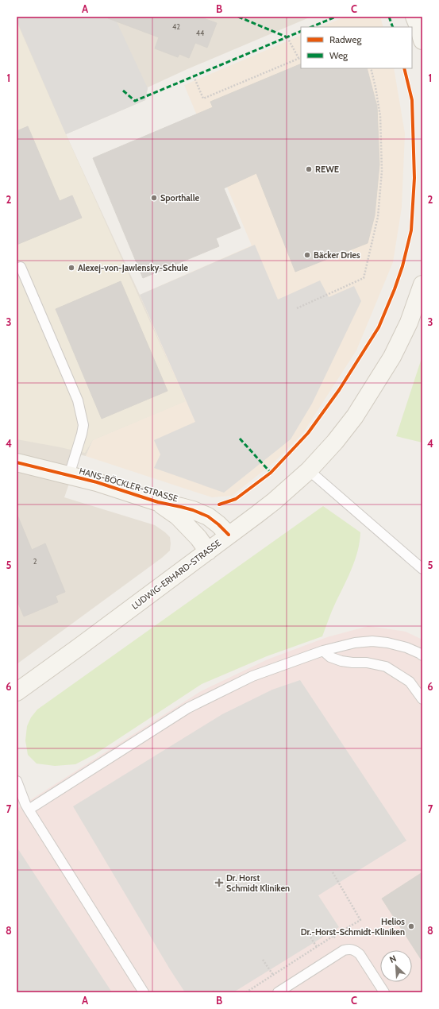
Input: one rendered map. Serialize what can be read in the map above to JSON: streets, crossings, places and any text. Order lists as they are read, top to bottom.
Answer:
{
  "streets": {
    "main road": ["HANS-BÖCKLER-STRASSE", "LUDWIG-ERHARD-STRASSE"]
  },
  "crossings": [
    ["HANS-BÖCKLER-STRASSE", "LUDWIG-ERHARD-STRASSE"]
  ],
  "places": {
    "other": [
      "REWE",
      "Sporthalle",
      "Bäcker Dries",
      "Alexej-von-Jawlensky-Schule",
      "Helios Dr.-Horst-Schmidt-Kliniken"
    ],
    "health": ["Dr. Horst Schmidt Kliniken"]
  },
  "house_numbers": ["42", "44", "2"],
  "legend": ["Radweg", "Weg"],
  "north": "top left",
  "grid": {
    "columns": ["A", "B", "C"],
    "rows": [
      "1",
      "2",
      "3",
      "4",
      "5",
      "6",
      "7",
      "8"
    ]
  }
}
